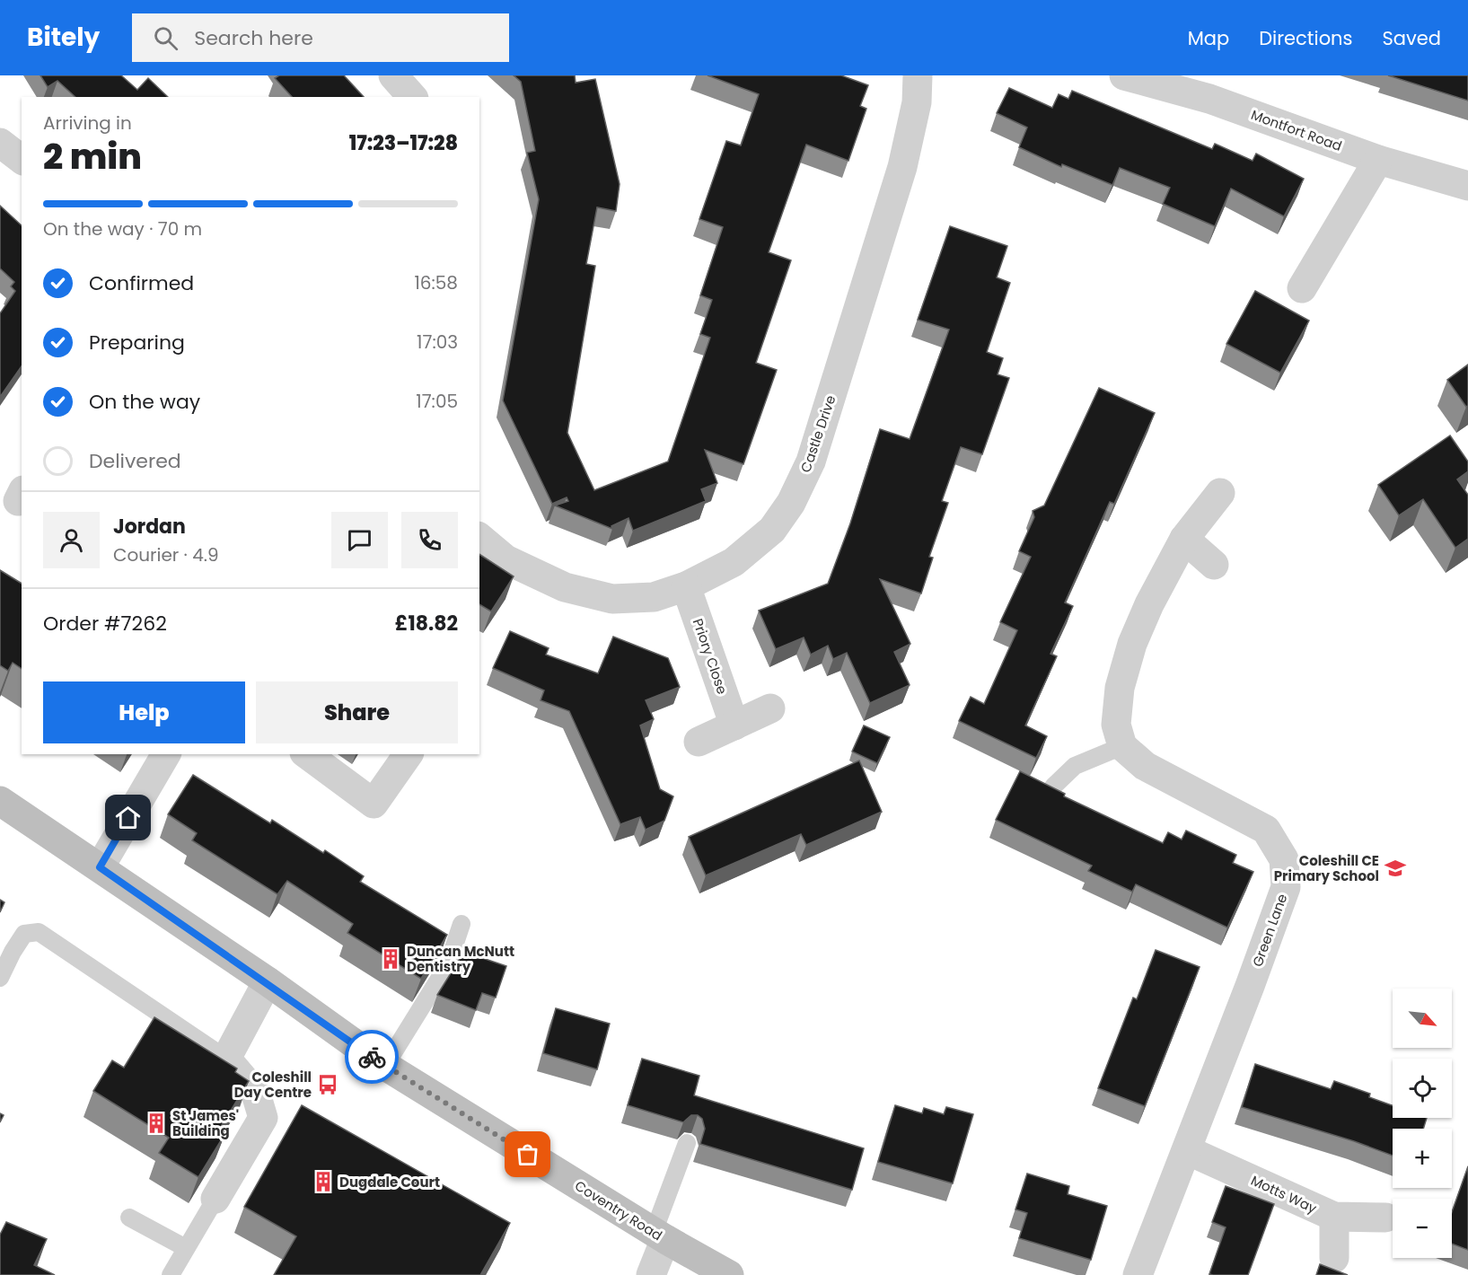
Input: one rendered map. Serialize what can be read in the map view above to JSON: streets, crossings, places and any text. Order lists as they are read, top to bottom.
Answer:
{
  "streets": {
    "main road": ["Coventry Road"],
    "street": [
      "Montfort Road",
      "Castle Drive",
      "Priory Close",
      "Green Lane",
      "Motts Way"
    ]
  },
  "crossings": [
    ["Castle Drive", "Priory Close"],
    ["Green Lane", "Motts Way"]
  ],
  "places": {
    "school or university": ["Coleshill CE Primary School"],
    "building": ["Duncan McNutt Dentistry", "St James' Building", "Dugdale Court"],
    "bus stop": ["Coleshill Day Centre"]
  },
  "north": "bottom right",
  "page": {
    "header": "Bitely",
    "search": "Search here",
    "nav": ["Map", "Directions", "Saved"],
    "heading": ["2 min", "Arriving in", "17:23–17:28"],
    "panel": [
      "Jordan",
      "Courier · 4.9",
      "Order #7262",
      "£18.82"
    ],
    "bar": "On the way · 70 m",
    "list": [
      ["Confirmed", "16:58"],
      ["Preparing", "17:03"],
      ["On the way", "17:05"],
      "Delivered"
    ],
    "buttons": ["Help", "Share"],
    "map_buttons": ["+", "−"]
  }
}
